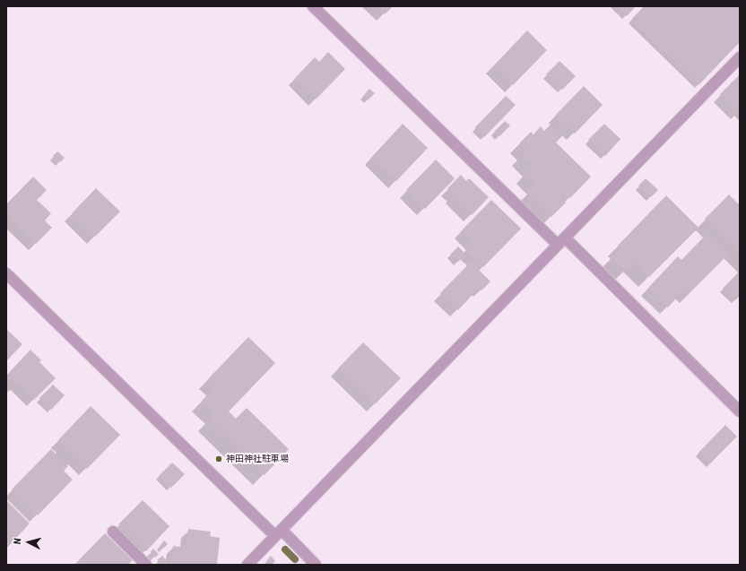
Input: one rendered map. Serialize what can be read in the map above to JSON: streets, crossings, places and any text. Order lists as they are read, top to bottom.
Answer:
{
  "places": ["神田神社駐車場"],
  "north": "left"
}
